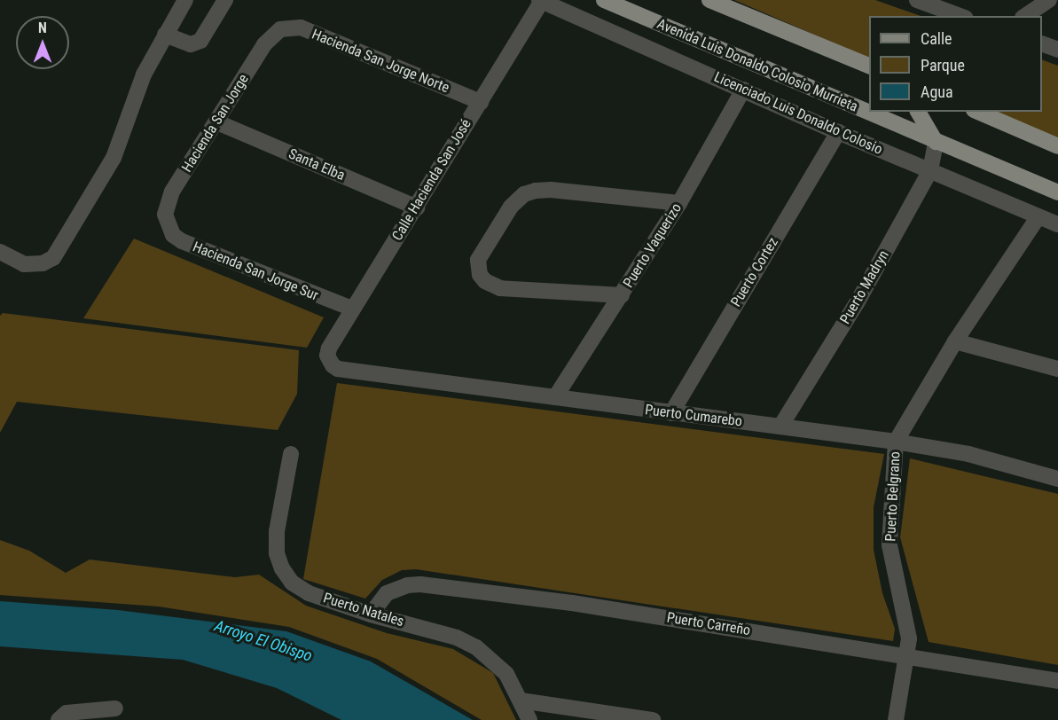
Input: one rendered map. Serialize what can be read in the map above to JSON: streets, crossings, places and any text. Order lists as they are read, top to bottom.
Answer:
{
  "streets": {
    "main road": ["Avenida Luis Donaldo Colosio Murrieta"],
    "street": [
      "Hacienda San Jorge Norte",
      "Licenciado Luis Donaldo Colosio",
      "Hacienda San Jorge",
      "Santa Elba",
      "Calle Hacienda San José",
      "Puerto Vaquerizo",
      "Hacienda San Jorge Sur",
      "Puerto Cortez",
      "Puerto Madryn",
      "Puerto Cumarebo",
      "Puerto Belgrano",
      "Puerto Natales",
      "Puerto Carreño"
    ]
  },
  "crossings": [
    ["Hacienda San Jorge Norte", "Hacienda San Jorge"],
    ["Hacienda San Jorge Norte", "Calle Hacienda San José"],
    ["Avenida Luis Donaldo Colosio Murrieta", "Puerto Madryn"],
    ["Licenciado Luis Donaldo Colosio", "Calle Hacienda San José"],
    ["Licenciado Luis Donaldo Colosio", "Puerto Vaquerizo"],
    ["Licenciado Luis Donaldo Colosio", "Puerto Cortez"],
    ["Licenciado Luis Donaldo Colosio", "Puerto Madryn"],
    ["Licenciado Luis Donaldo Colosio", "Puerto Belgrano"],
    ["Hacienda San Jorge", "Santa Elba"],
    ["Hacienda San Jorge", "Hacienda San Jorge Sur"],
    ["Santa Elba", "Calle Hacienda San José"],
    ["Calle Hacienda San José", "Hacienda San Jorge Sur"],
    ["Calle Hacienda San José", "Puerto Cumarebo"],
    ["Puerto Vaquerizo", "Puerto Cumarebo"],
    ["Puerto Cortez", "Puerto Cumarebo"],
    ["Puerto Madryn", "Puerto Cumarebo"],
    ["Puerto Cumarebo", "Puerto Belgrano"],
    ["Puerto Belgrano", "Puerto Carreño"],
    ["Puerto Natales", "Puerto Carreño"]
  ],
  "water": ["Arroyo El Obispo"],
  "legend": ["Calle", "Parque", "Agua"],
  "north": "top"
}
